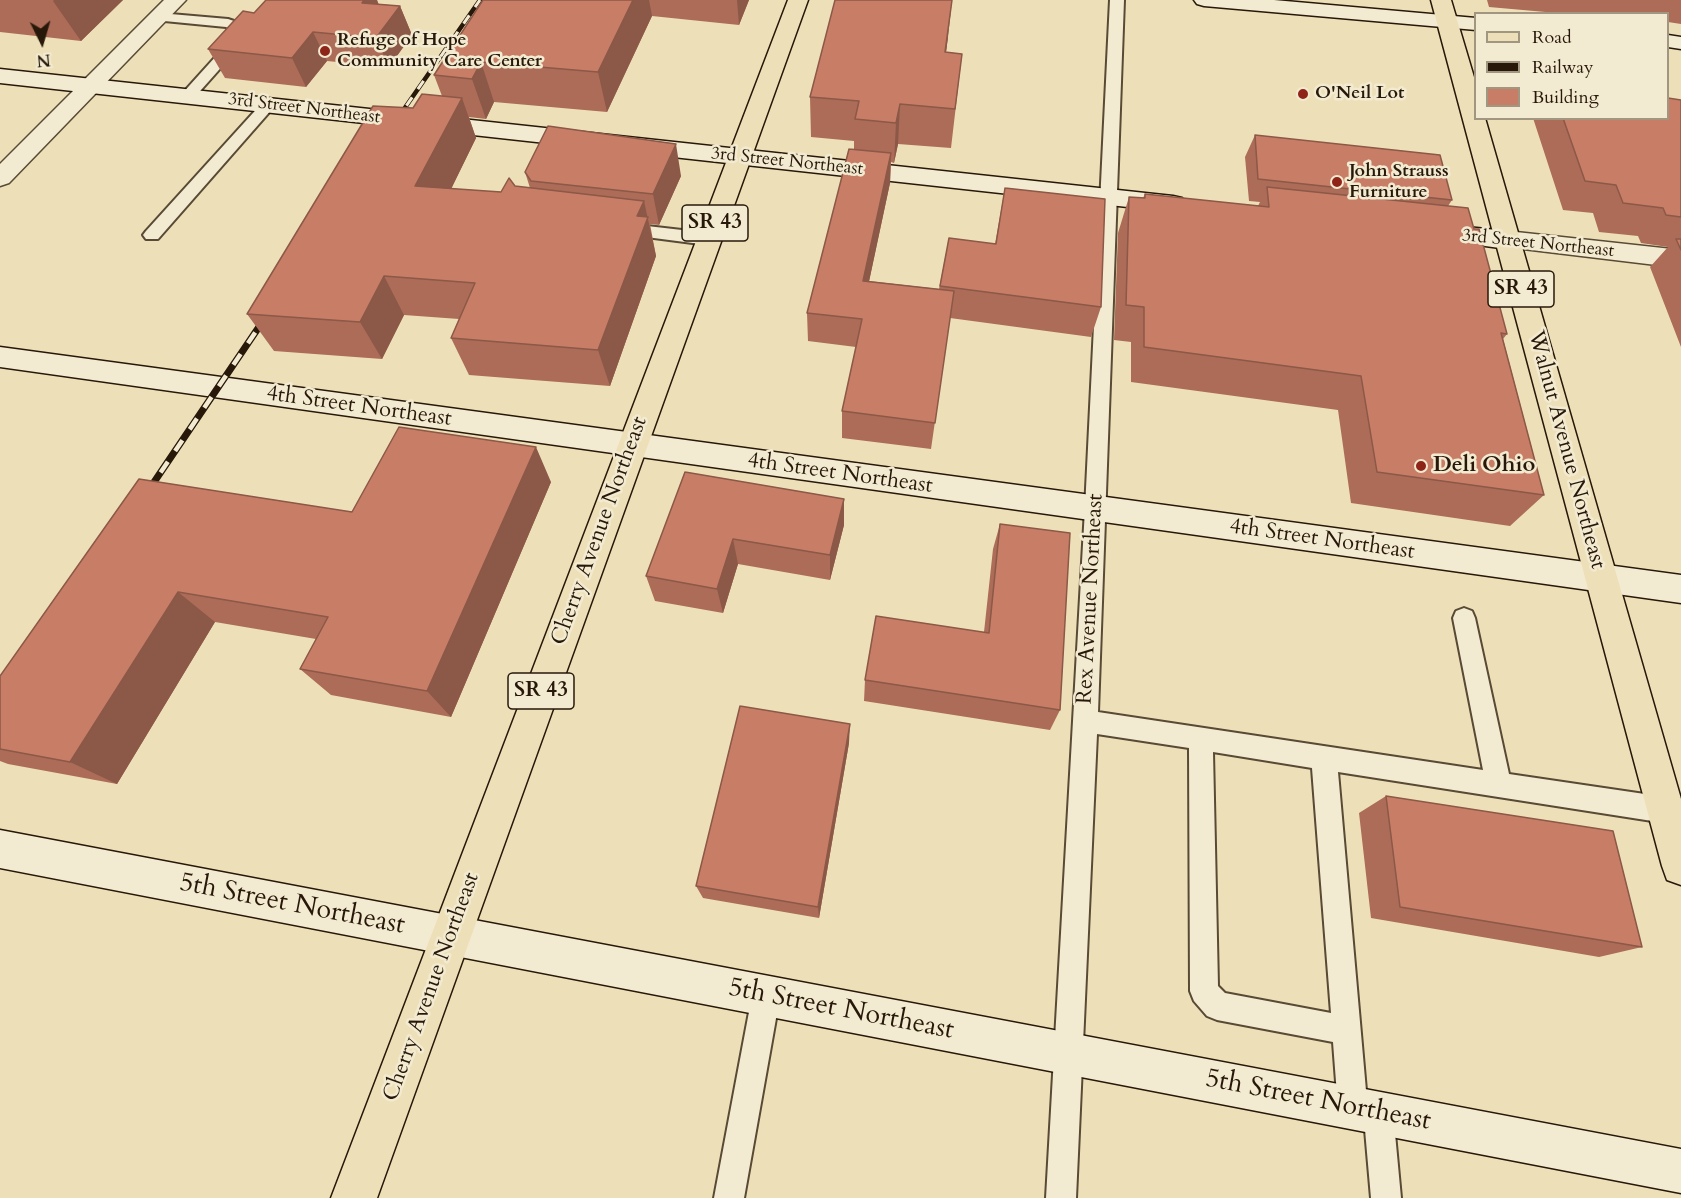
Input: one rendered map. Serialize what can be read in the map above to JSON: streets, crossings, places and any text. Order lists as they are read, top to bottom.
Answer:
{
  "streets": {
    "main road": ["SR 43", "Walnut Avenue Northeast", "Cherry Avenue Northeast"],
    "street": ["3rd Street Northeast", "4th Street Northeast", "5th Street Northeast"],
    "lane": ["Rex Avenue Northeast"]
  },
  "crossings": [
    ["3rd Street Northeast", "Walnut Avenue Northeast"],
    ["3rd Street Northeast", "Cherry Avenue Northeast"],
    ["3rd Street Northeast", "Rex Avenue Northeast"],
    ["4th Street Northeast", "Walnut Avenue Northeast"],
    ["4th Street Northeast", "Cherry Avenue Northeast"],
    ["4th Street Northeast", "Rex Avenue Northeast"],
    ["Cherry Avenue Northeast", "5th Street Northeast"],
    ["Rex Avenue Northeast", "5th Street Northeast"]
  ],
  "places": [
    "Refuge of Hope Community Care Center",
    "O'Neil Lot",
    "John Strauss Furniture",
    "Deli Ohio"
  ],
  "legend": ["Road", "Railway", "Building"],
  "north": "bottom"
}
